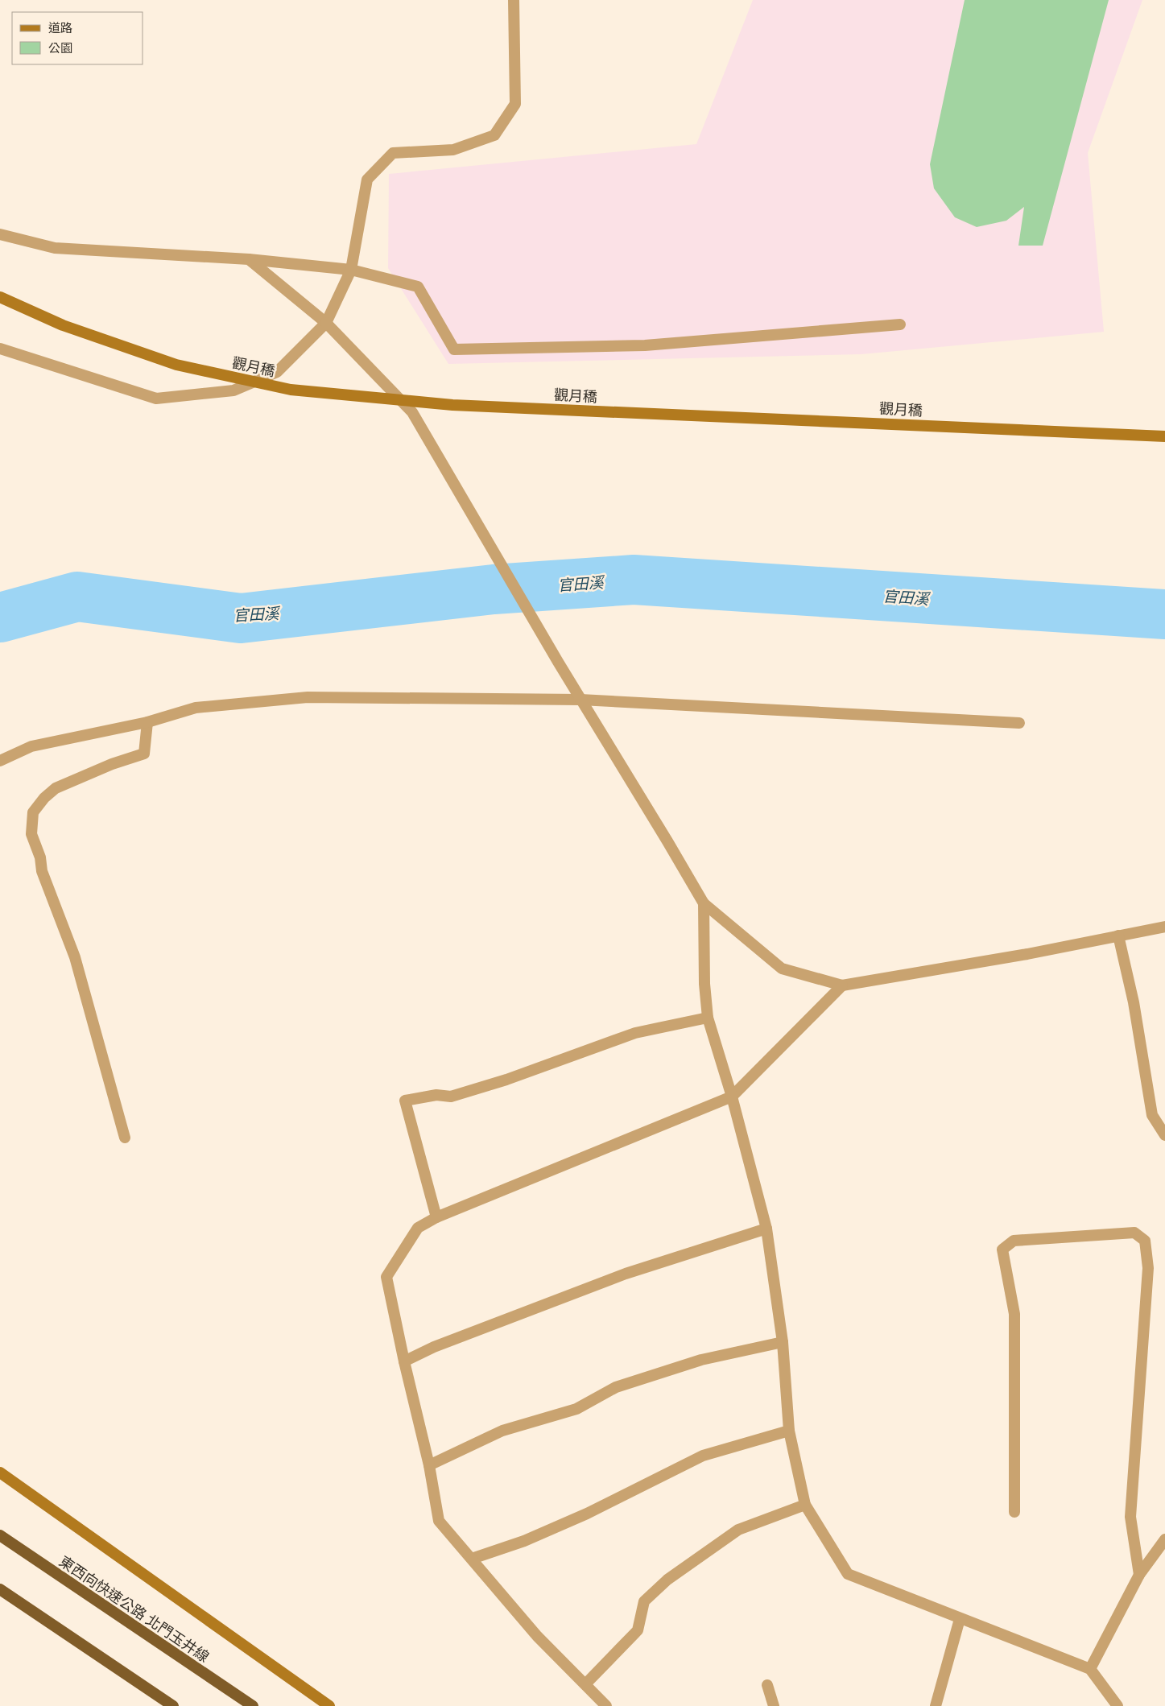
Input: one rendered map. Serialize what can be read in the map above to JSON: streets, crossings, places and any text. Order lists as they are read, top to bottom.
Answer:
{
  "streets": {
    "highway": ["東西向快速公路 北門玉井線"],
    "main road": ["觀月穚"]
  },
  "water": ["官田溪"],
  "legend": ["道路", "公園"]
}
